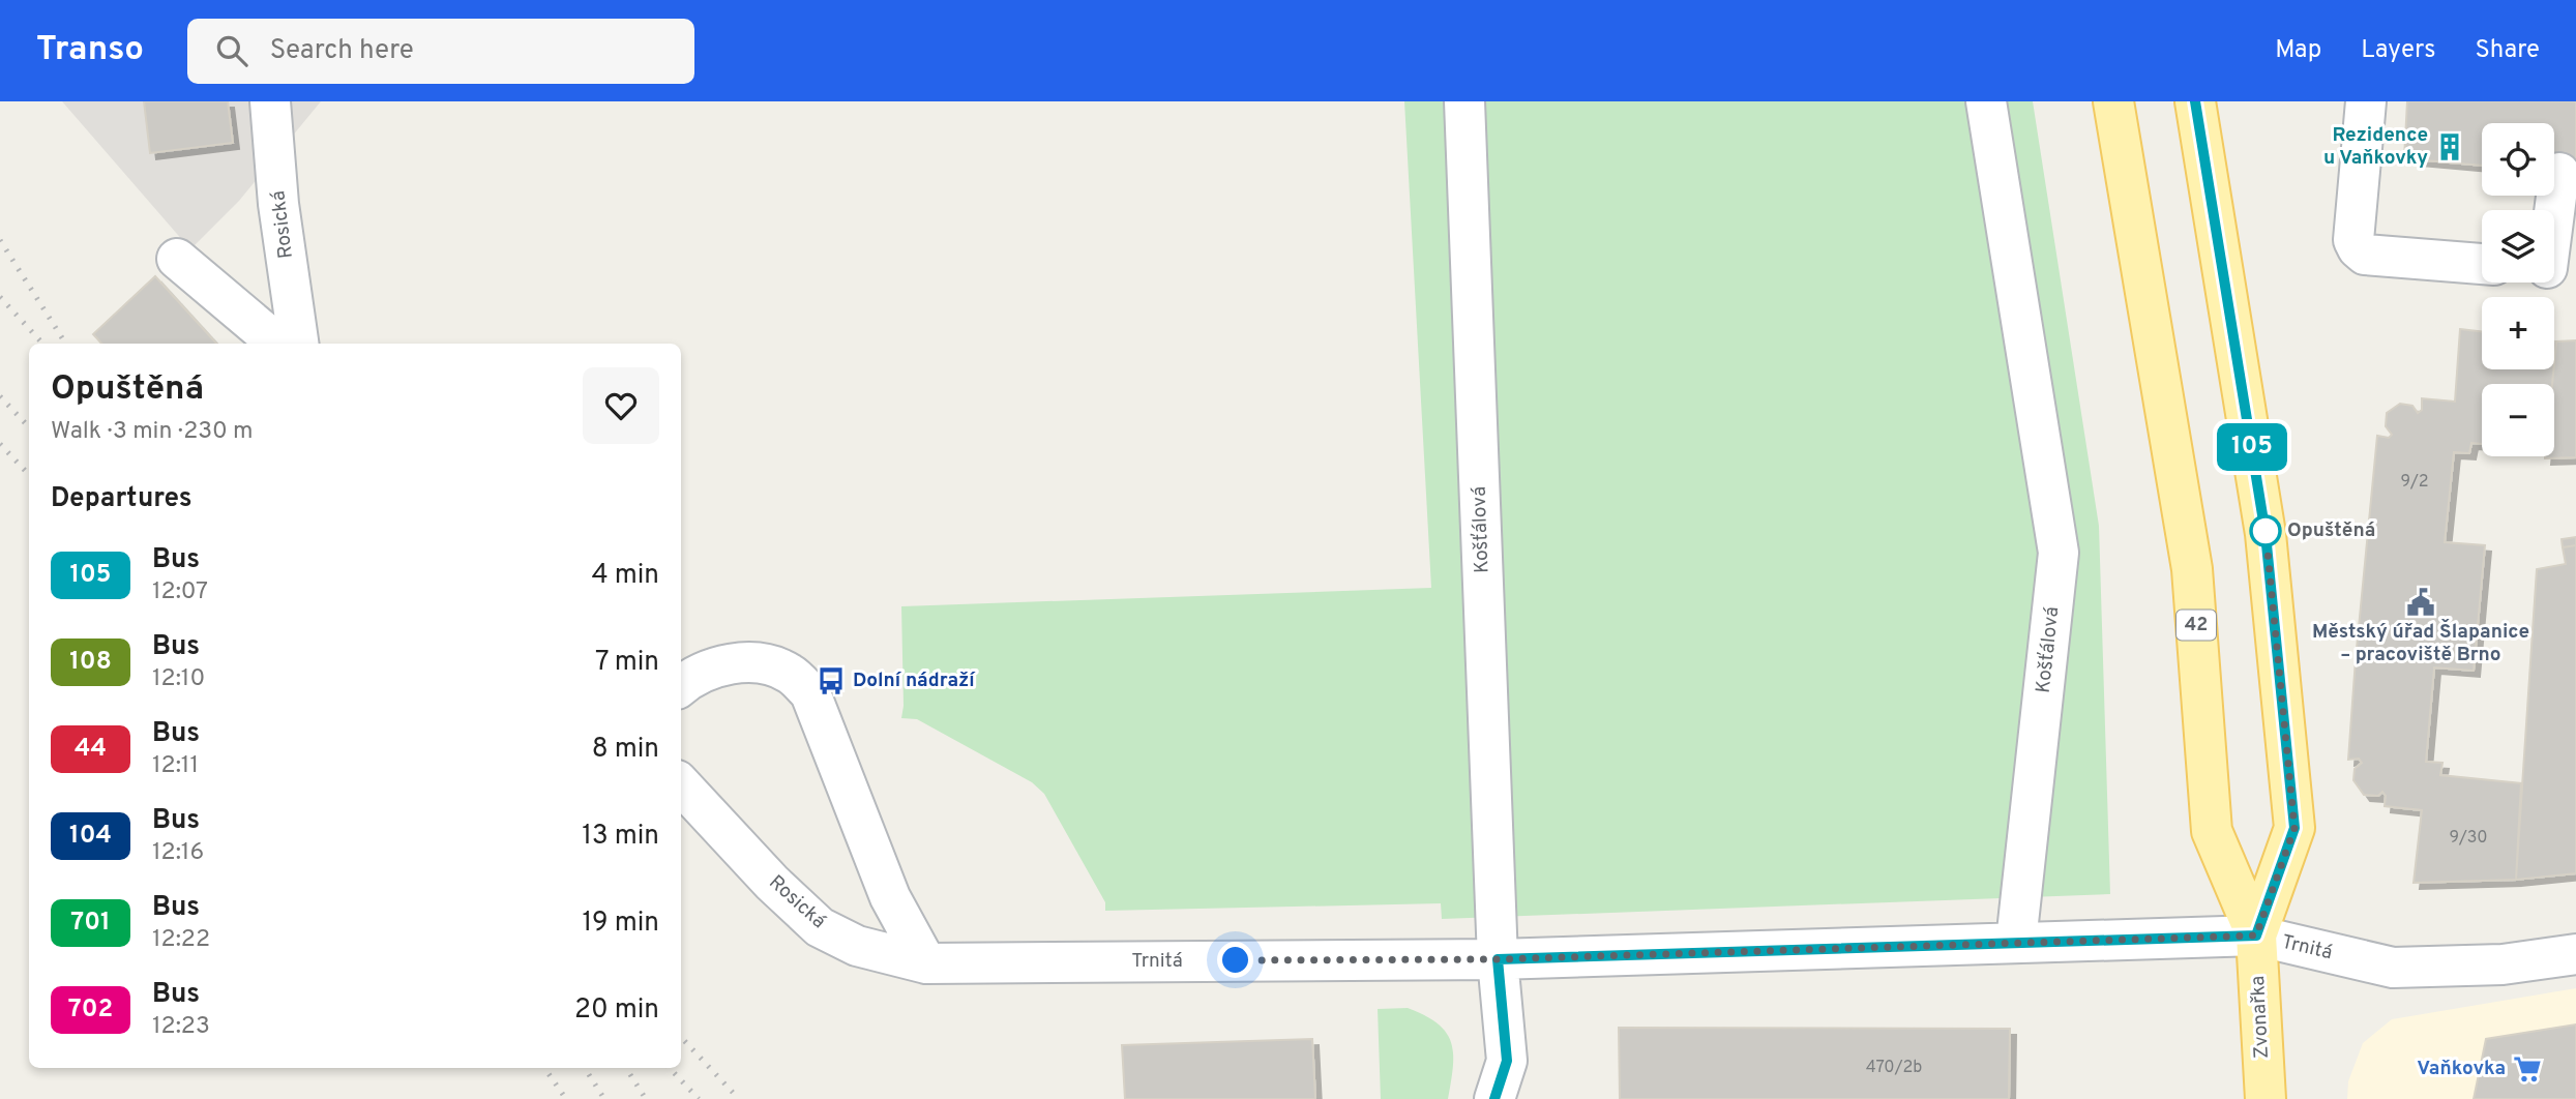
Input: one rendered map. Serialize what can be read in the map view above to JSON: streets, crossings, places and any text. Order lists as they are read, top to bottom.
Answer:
{
  "streets": {
    "main road": ["42", "Zvonařka"],
    "street": ["Rosická", "Košťálová", "Trnitá"]
  },
  "crossings": [
    ["Rosická", "Trnitá"],
    ["Košťálová", "Trnitá"],
    ["42", "Trnitá"],
    ["42", "Zvonařka"],
    ["Trnitá", "Zvonařka"]
  ],
  "places": {
    "building": ["Rezidence u Vaňkovky"],
    "other": ["Opuštěná"],
    "public building": ["Městský úřad Šlapanice – pracoviště Brno"],
    "bus stop": ["Dolní nádraží"],
    "supermarket": ["Vaňkovka"]
  },
  "lines": ["bus line 105"],
  "house_numbers": ["9/2", "9/30", "470/2b"],
  "page": {
    "header": "Transo",
    "search": "Search here",
    "nav": ["Map", "Layers", "Share"],
    "on_map": "105",
    "map_buttons": ["+", "−"],
    "heading": [
      ["Opuštěná", "Walk · 3 min · 230 m"],
      "Departures"
    ],
    "list": [
      {
        "mark": "105",
        "name": "Bus",
        "note": "12:07",
        "value": "4 min"
      },
      {
        "mark": "108",
        "name": "Bus",
        "note": "12:10",
        "value": "7 min"
      },
      {
        "mark": "44",
        "name": "Bus",
        "note": "12:11",
        "value": "8 min"
      },
      {
        "mark": "104",
        "name": "Bus",
        "note": "12:16",
        "value": "13 min"
      },
      {
        "mark": "701",
        "name": "Bus",
        "note": "12:22",
        "value": "19 min"
      },
      {
        "mark": "702",
        "name": "Bus",
        "note": "12:23",
        "value": "20 min"
      }
    ]
  }
}
